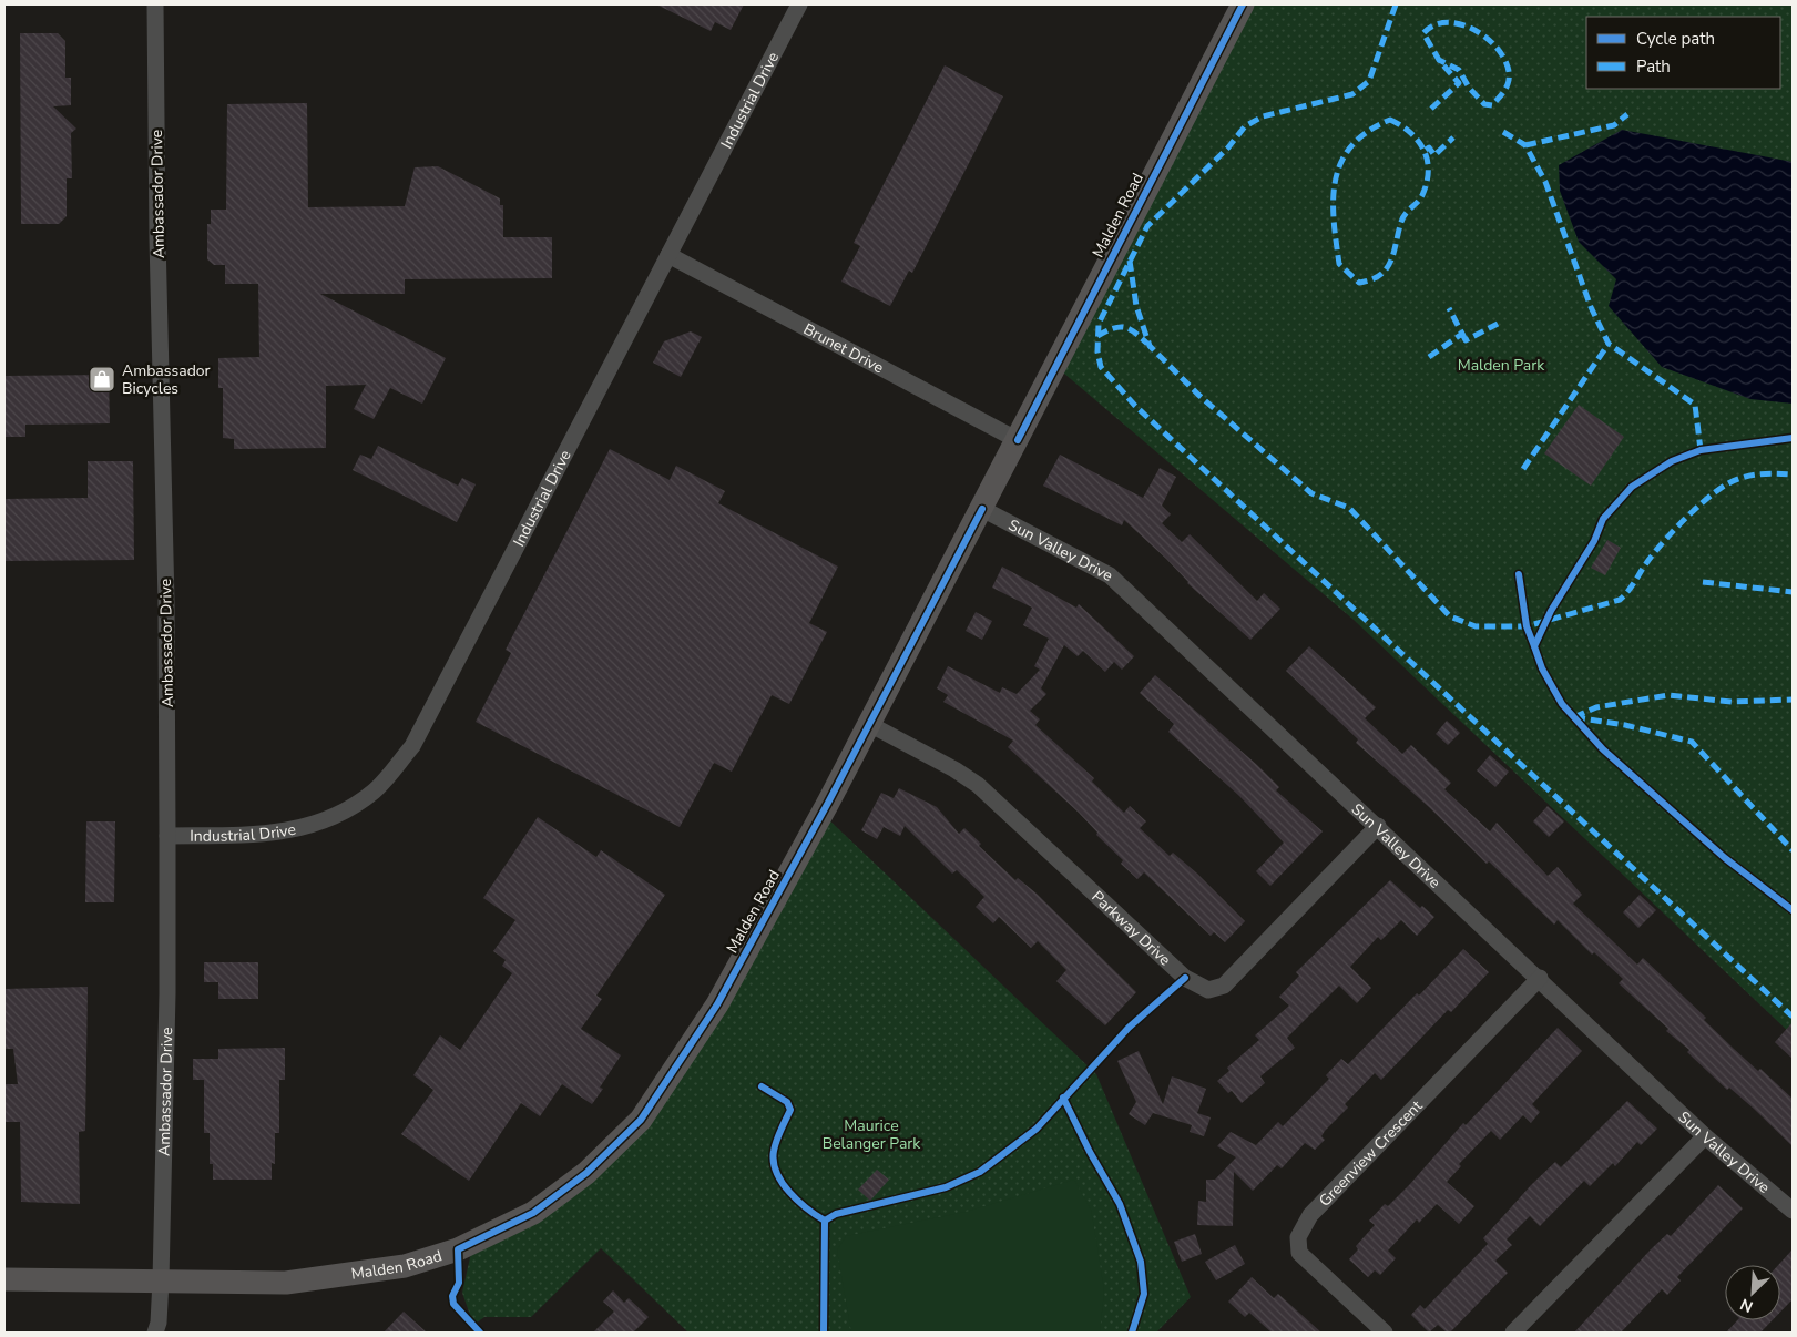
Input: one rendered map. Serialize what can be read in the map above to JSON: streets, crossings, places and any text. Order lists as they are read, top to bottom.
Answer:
{
  "streets": {
    "main road": ["Malden Road"],
    "street": [
      "Industrial Drive",
      "Ambassador Drive",
      "Brunet Drive",
      "Sun Valley Drive",
      "Parkway Drive",
      "Greenview Crescent"
    ]
  },
  "crossings": [
    ["Industrial Drive", "Ambassador Drive"],
    ["Industrial Drive", "Brunet Drive"],
    ["Ambassador Drive", "Malden Road"],
    ["Malden Road", "Brunet Drive"],
    ["Malden Road", "Sun Valley Drive"],
    ["Malden Road", "Parkway Drive"],
    ["Sun Valley Drive", "Parkway Drive"],
    ["Sun Valley Drive", "Greenview Crescent"]
  ],
  "parks": ["Malden Park", "Maurice Belanger Park"],
  "places": {
    "shop": ["Ambassador Bicycles"]
  },
  "legend": ["Cycle path", "Path"],
  "north": "bottom left"
}
